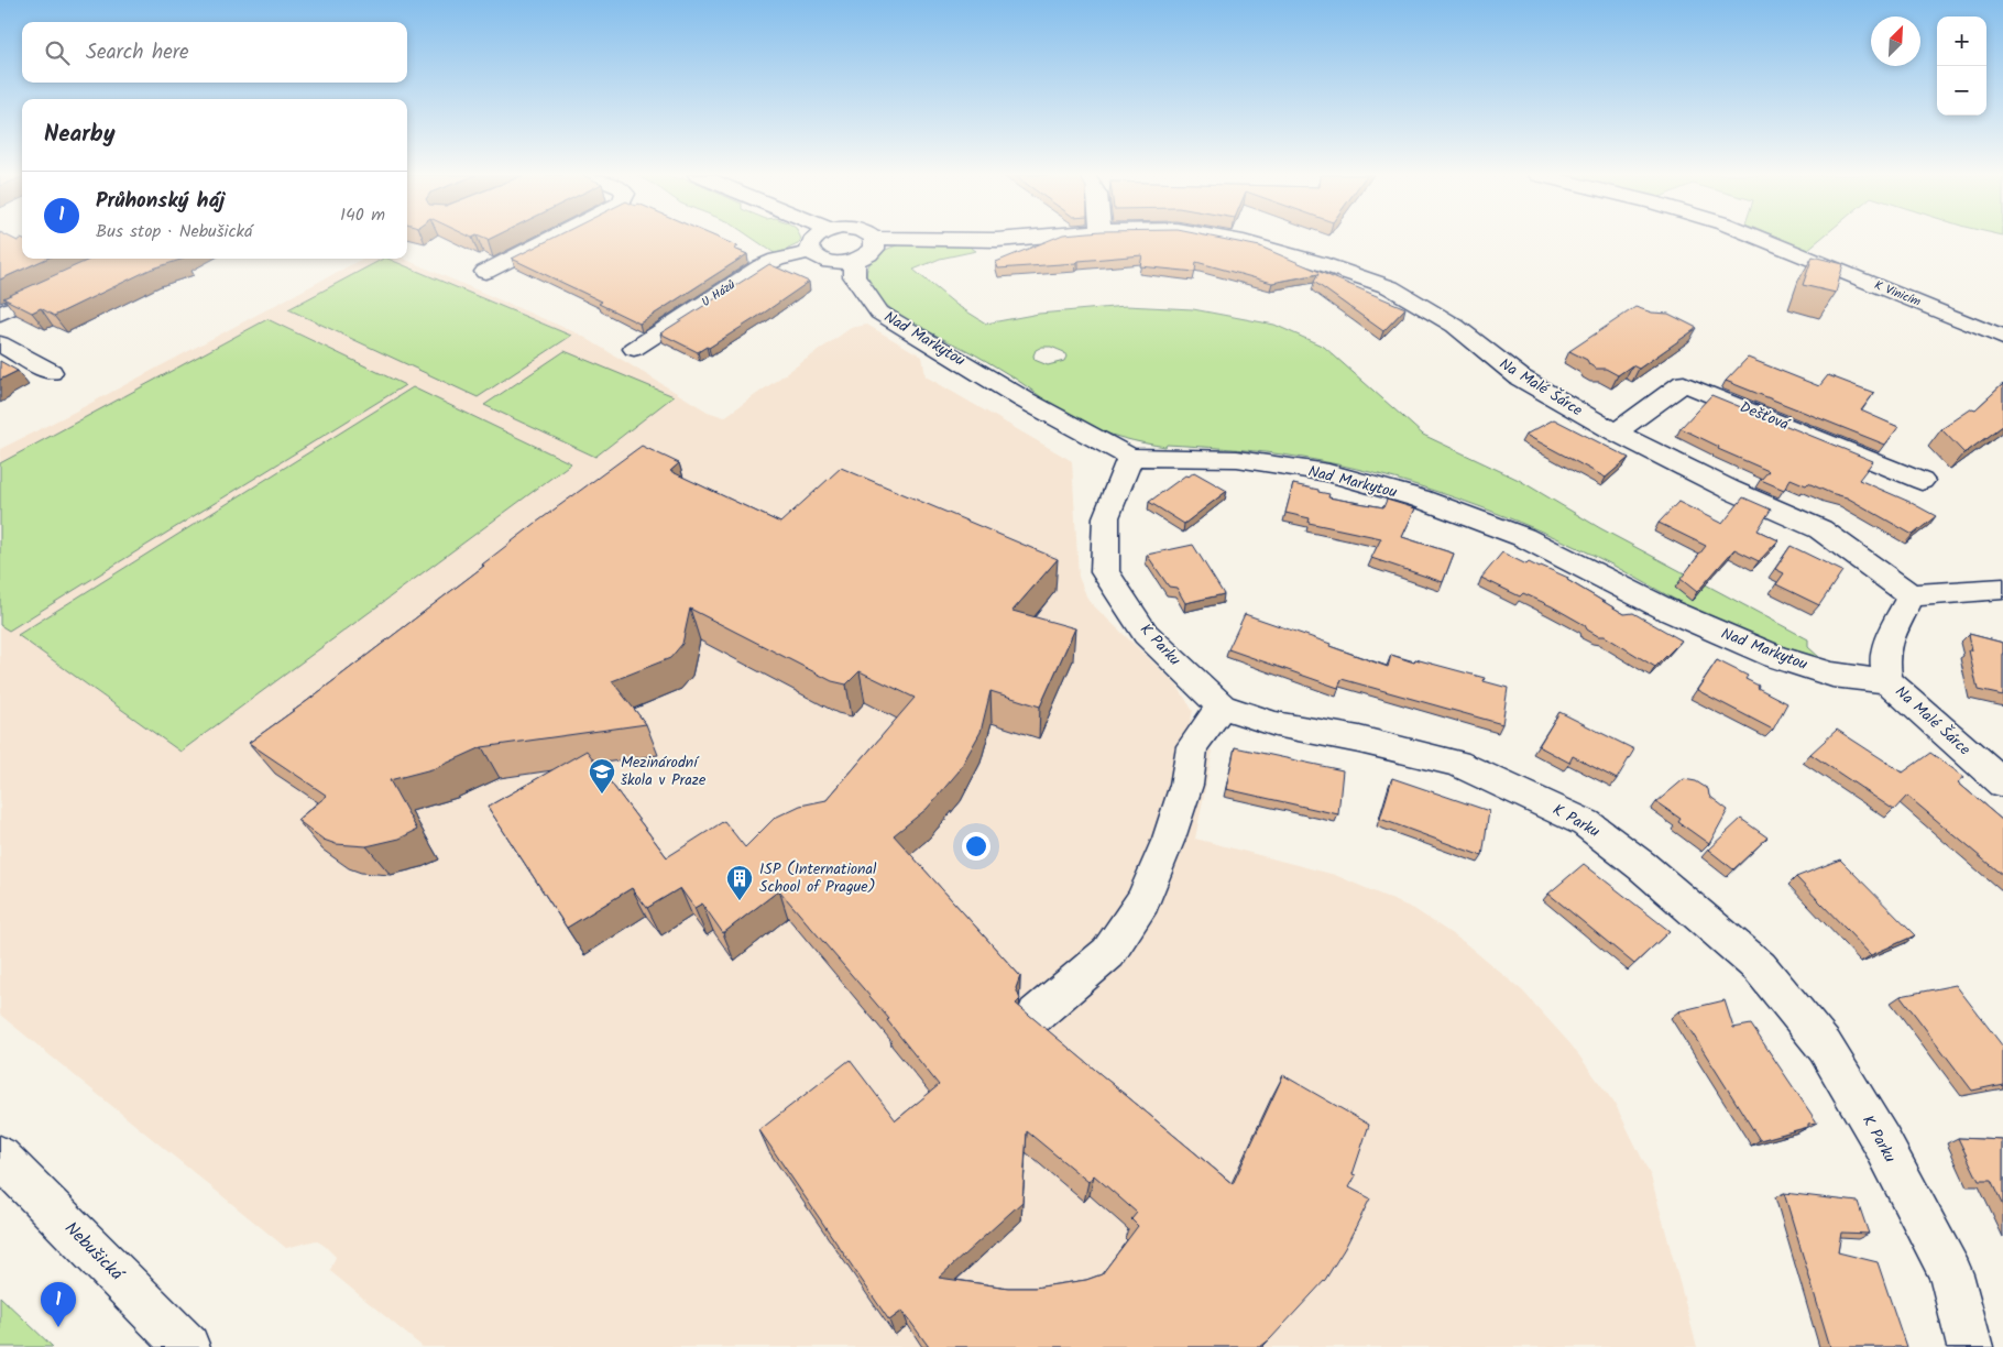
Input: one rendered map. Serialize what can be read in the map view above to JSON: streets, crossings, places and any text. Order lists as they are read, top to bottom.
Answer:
{
  "streets": {
    "street": [
      "U Házů",
      "K Vinicím",
      "Nad Markytou",
      "Na Malé Šárce",
      "Dešťová",
      "K Parku",
      "Nebušická"
    ]
  },
  "crossings": [
    ["Nad Markytou", "Na Malé Šárce"],
    ["Nad Markytou", "K Parku"],
    ["Na Malé Šárce", "Dešťová"]
  ],
  "places": {
    "school or university": ["Mezinárodní škola v Praze"],
    "building": ["ISP (International School of Prague)"]
  },
  "north": "top right",
  "page": {
    "map_buttons": ["+", "−"],
    "search": "Search here",
    "heading": "Nearby",
    "list": [
      {
        "mark": "1",
        "name": "Průhonský háj",
        "note": "Bus stop · Nebušická",
        "value": "140 m"
      }
    ],
    "pins": "1"
  }
}
